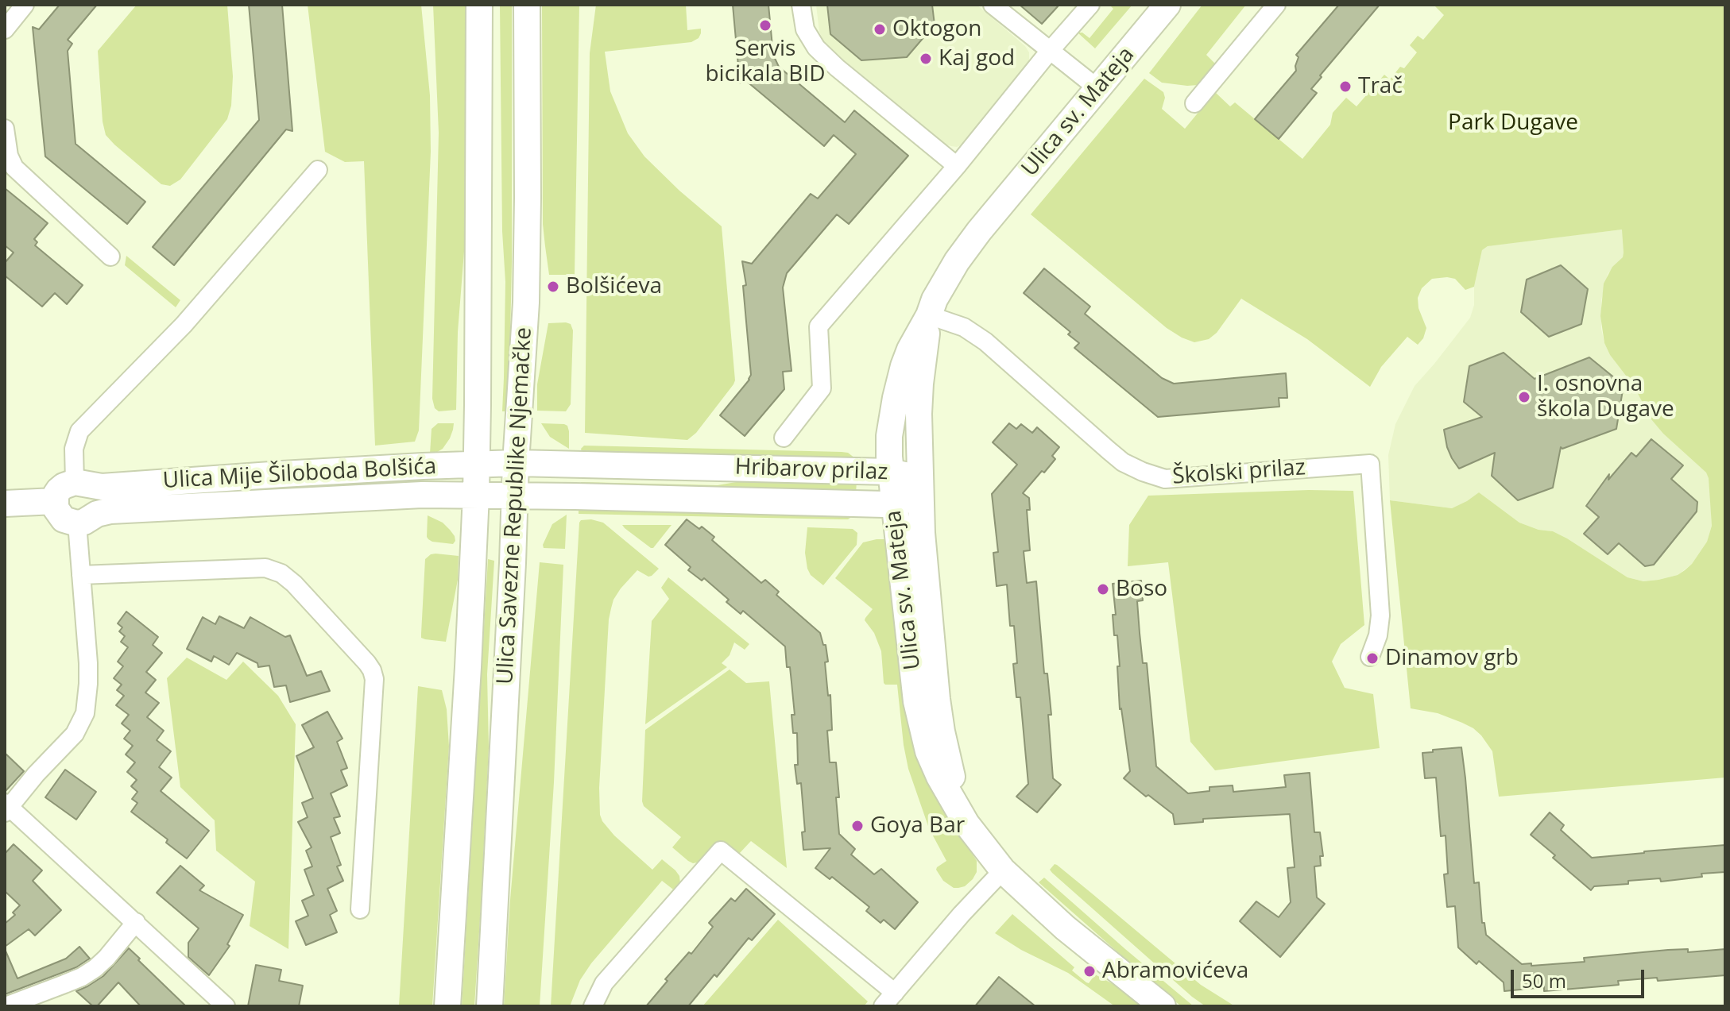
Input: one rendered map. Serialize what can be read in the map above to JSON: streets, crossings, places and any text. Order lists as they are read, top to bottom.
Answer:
{
  "streets": {
    "street": [
      "Ulica sv. Mateja",
      "Hribarov prilaz",
      "Školski prilaz",
      "Ulica Mije Šiloboda Bolšića",
      "Ulica Savezne Republike Njemačke"
    ]
  },
  "crossings": [
    ["Ulica sv. Mateja", "Hribarov prilaz"],
    ["Ulica sv. Mateja", "Školski prilaz"],
    ["Hribarov prilaz", "Ulica Mije Šiloboda Bolšića"],
    ["Hribarov prilaz", "Ulica Savezne Republike Njemačke"],
    ["Ulica Mije Šiloboda Bolšića", "Ulica Savezne Republike Njemačke"]
  ],
  "parks": ["Park Dugave"],
  "places": [
    "Servis bicikala BID",
    "Oktogon",
    "Kaj god",
    "Trač",
    "Bolšićeva",
    "I. osnovna škola Dugave",
    "Boso",
    "Dinamov grb",
    "Goya Bar",
    "Abramovićeva"
  ],
  "scale_bar": "50 m"
}
